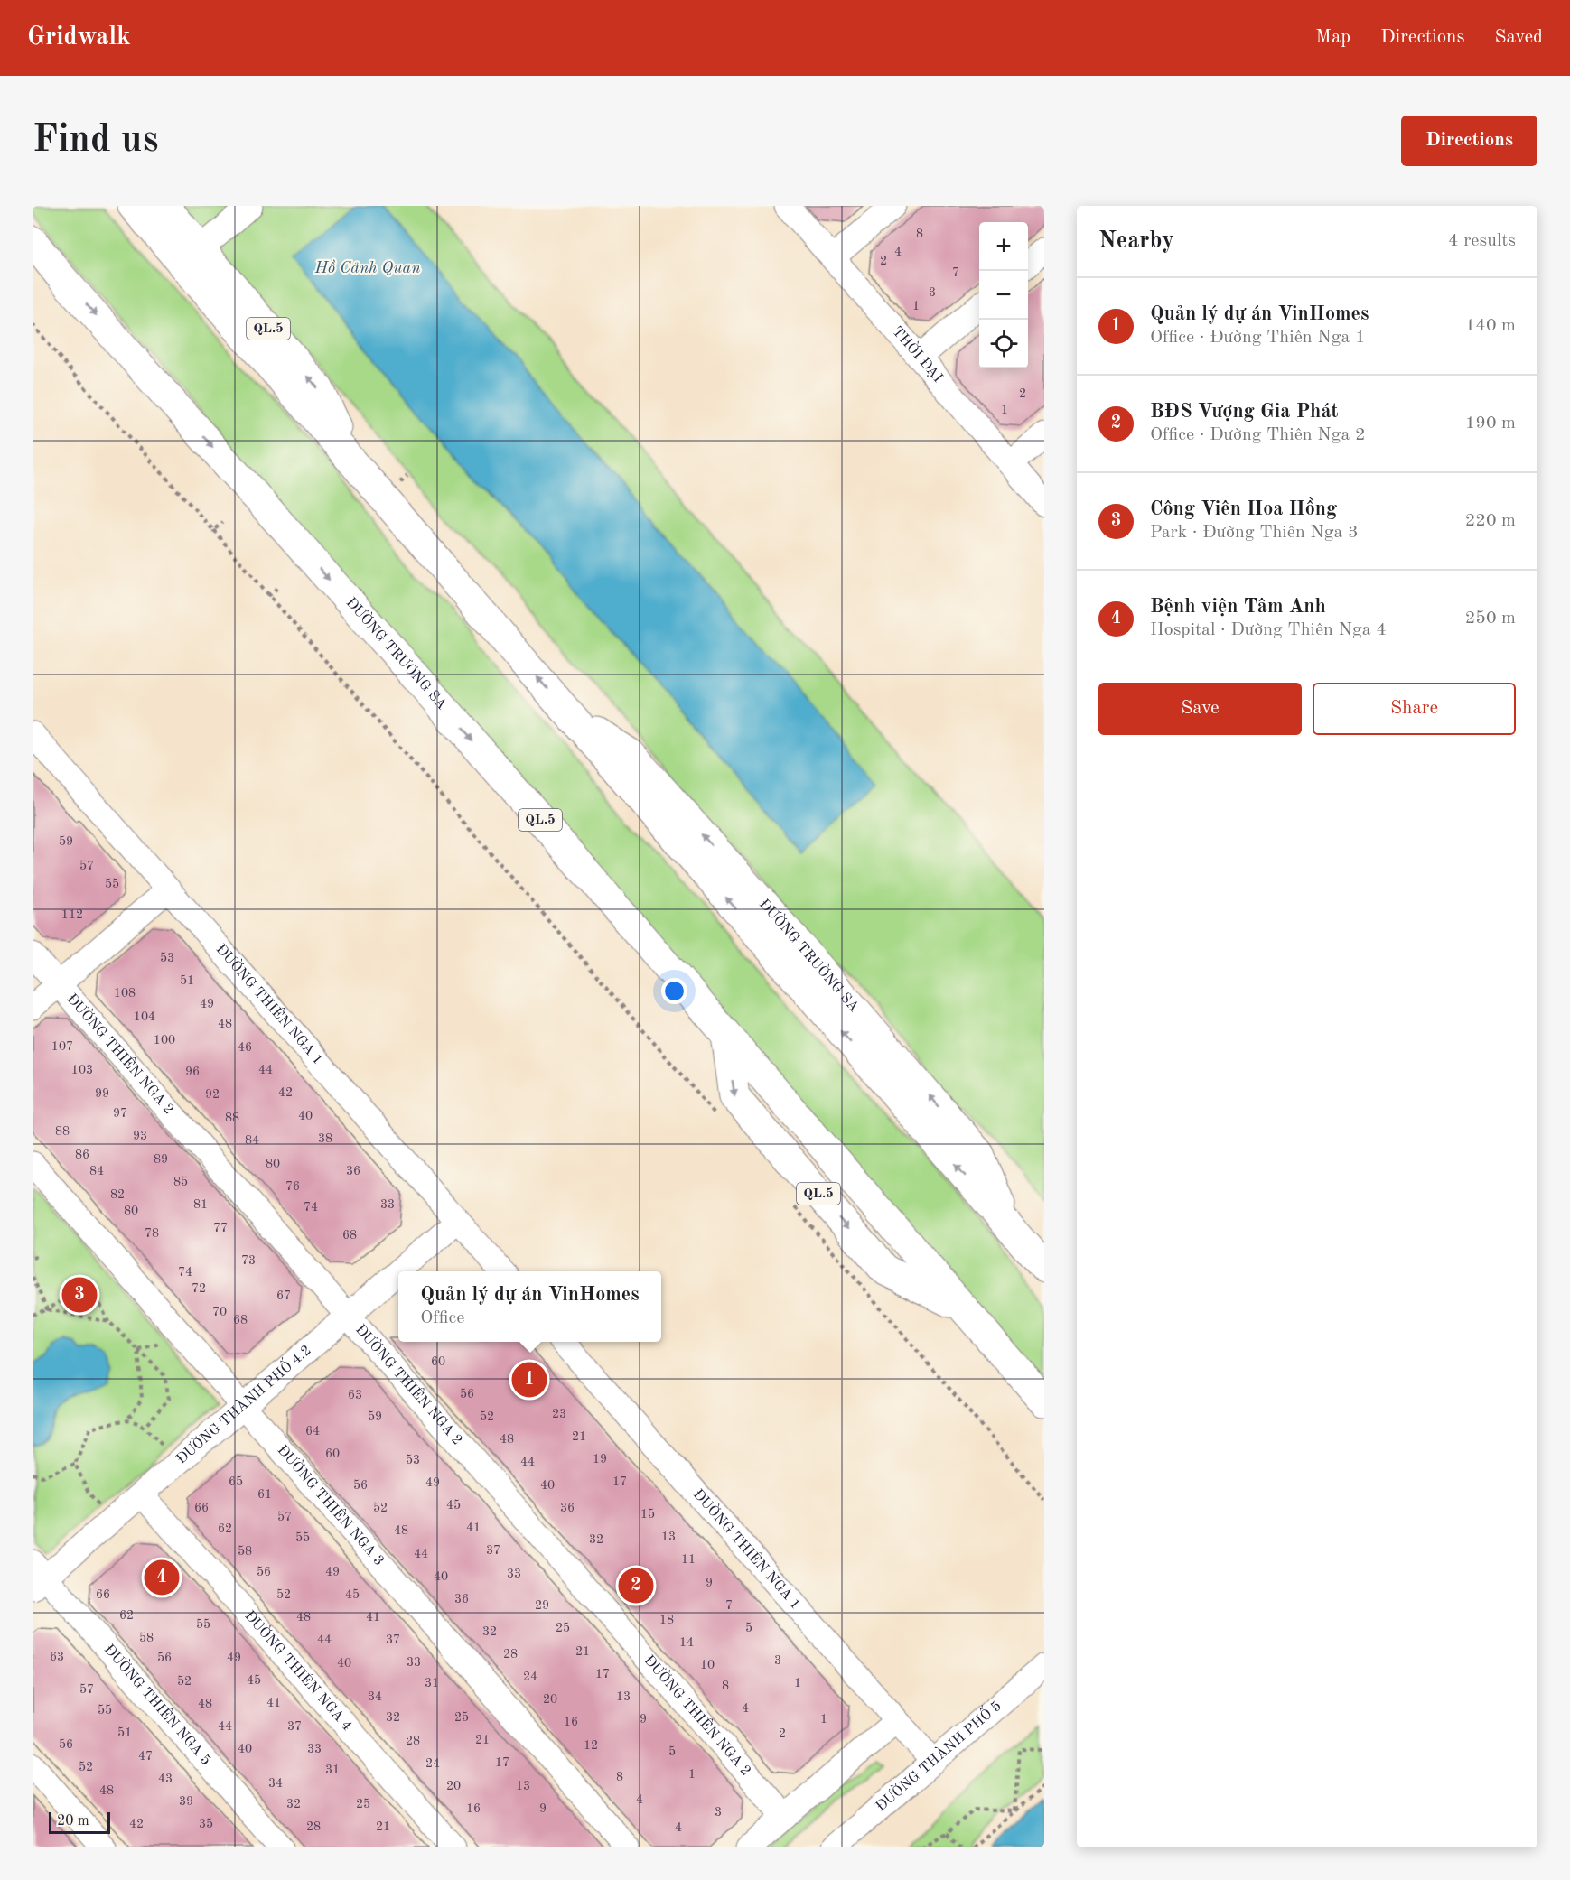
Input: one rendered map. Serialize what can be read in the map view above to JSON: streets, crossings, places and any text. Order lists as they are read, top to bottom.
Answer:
{
  "streets": {
    "highway": ["QL.5", "ĐƯỜNG TRƯỜNG SA"],
    "street": [
      "THỜI ĐẠI",
      "ĐƯỜNG THIÊN NGA 1",
      "ĐƯỜNG THIÊN NGA 2",
      "ĐƯỜNG THÀNH PHỐ 4.2",
      "ĐƯỜNG THIÊN NGA 3",
      "ĐƯỜNG THIÊN NGA 4",
      "ĐƯỜNG THIÊN NGA 5",
      "ĐƯỜNG THÀNH PHỐ 5"
    ]
  },
  "crossings": [
    ["ĐƯỜNG THIÊN NGA 1", "ĐƯỜNG THÀNH PHỐ 4.2"],
    ["ĐƯỜNG THIÊN NGA 1", "ĐƯỜNG THÀNH PHỐ 5"],
    ["ĐƯỜNG THIÊN NGA 2", "ĐƯỜNG THÀNH PHỐ 4.2"],
    ["ĐƯỜNG THÀNH PHỐ 4.2", "ĐƯỜNG THIÊN NGA 3"],
    ["ĐƯỜNG THÀNH PHỐ 4.2", "ĐƯỜNG THIÊN NGA 4"],
    ["ĐƯỜNG THÀNH PHỐ 4.2", "ĐƯỜNG THIÊN NGA 5"]
  ],
  "water": ["Hồ Cảnh Quan"],
  "house_numbers": [
    "8",
    "4",
    "2",
    "7",
    "3",
    "1",
    "2",
    "1",
    "59",
    "57",
    "55",
    "112",
    "53",
    "51",
    "108",
    "49",
    "104",
    "48",
    "100",
    "107",
    "46",
    "103",
    "44",
    "96",
    "42",
    "99",
    "92",
    "97",
    "40",
    "88",
    "88",
    "93",
    "38",
    "84",
    "86",
    "89",
    "80",
    "84",
    "36",
    "85",
    "76",
    "82",
    "81",
    "33",
    "74",
    "80",
    "77",
    "78",
    "68",
    "73",
    "74",
    "72",
    "67",
    "70",
    "68",
    "60",
    "56",
    "63",
    "23",
    "59",
    "52",
    "64",
    "21",
    "48",
    "60",
    "19",
    "53",
    "44",
    "65",
    "17",
    "49",
    "56",
    "40",
    "61",
    "45",
    "66",
    "52",
    "36",
    "15",
    "57",
    "41",
    "62",
    "48",
    "13",
    "55",
    "32",
    "37",
    "58",
    "44",
    "11",
    "56",
    "49",
    "33",
    "40",
    "9",
    "66",
    "52",
    "45",
    "36",
    "29",
    "7",
    "62",
    "48",
    "41",
    "18",
    "55",
    "25",
    "5",
    "32",
    "58",
    "44",
    "37",
    "14",
    "21",
    "28",
    "63",
    "56",
    "49",
    "3",
    "33",
    "40",
    "10",
    "17",
    "24",
    "45",
    "52",
    "31",
    "1",
    "8",
    "57",
    "34",
    "13",
    "20",
    "41",
    "48",
    "4",
    "55",
    "32",
    "25",
    "9",
    "1",
    "16",
    "44",
    "37",
    "51",
    "2",
    "21",
    "28",
    "56",
    "12",
    "40",
    "33",
    "5",
    "47",
    "17",
    "24",
    "52",
    "31",
    "1",
    "8",
    "43",
    "34",
    "20",
    "13",
    "48",
    "4",
    "39",
    "32",
    "25",
    "16",
    "9",
    "3",
    "42",
    "35",
    "28",
    "21",
    "4"
  ],
  "scale_bar": "20 m",
  "page": {
    "header": "Gridwalk",
    "nav": ["Map", "Directions", "Saved"],
    "buttons": [
      "Directions",
      ["Save", "Share"]
    ],
    "title": "Find us",
    "heading": ["Nearby", "4 results"],
    "map_buttons": ["+", "−"],
    "list": [
      {
        "mark": "1",
        "name": "Quản lý dự án VinHomes",
        "note": "Office · Đường Thiên Nga 1",
        "value": "140 m"
      },
      {
        "mark": "2",
        "name": "BĐS Vượng Gia Phát",
        "note": "Office · Đường Thiên Nga 2",
        "value": "190 m"
      },
      {
        "mark": "3",
        "name": "Công Viên Hoa Hồng",
        "note": "Park · Đường Thiên Nga 3",
        "value": "220 m"
      },
      {
        "mark": "4",
        "name": "Bệnh viện Tâm Anh",
        "note": "Hospital · Đường Thiên Nga 4",
        "value": "250 m"
      }
    ],
    "popup": ["Quản lý dự án VinHomes", "Office"],
    "pins": [
      "3",
      "1",
      "4",
      "2"
    ],
    "scale": "20 m"
  }
}
